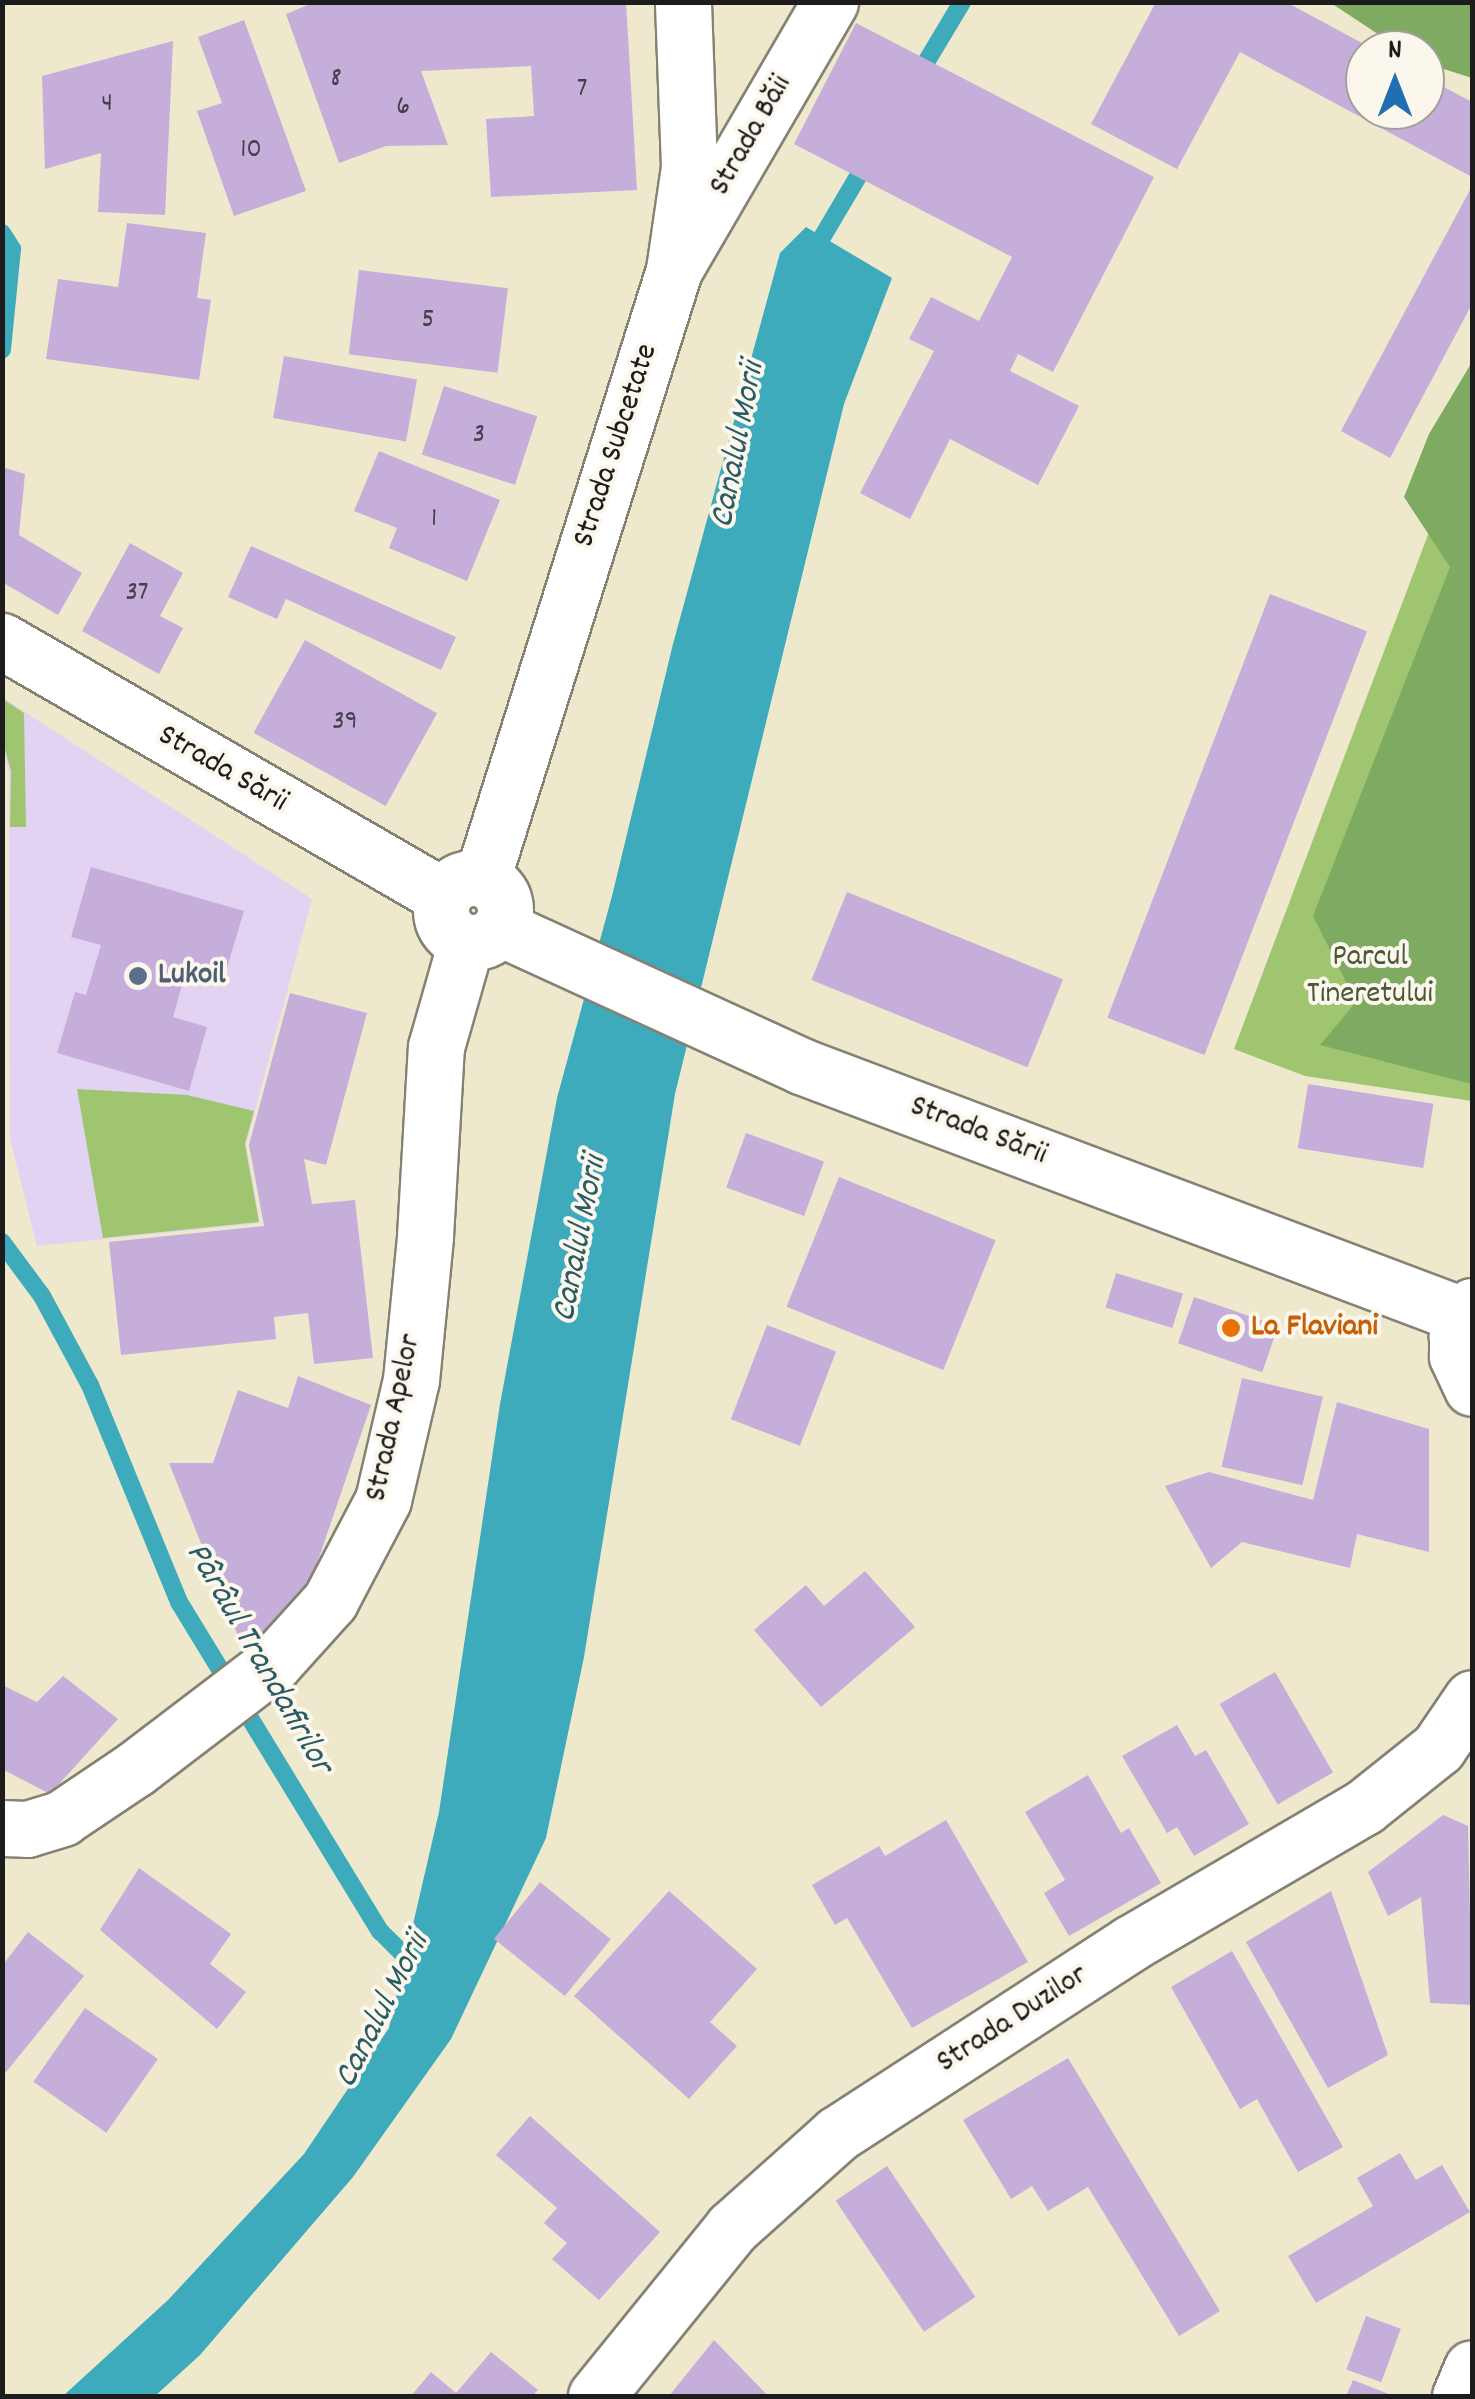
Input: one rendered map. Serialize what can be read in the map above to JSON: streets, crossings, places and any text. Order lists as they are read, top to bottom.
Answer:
{
  "streets": {
    "street": [
      "Strada Băii",
      "Strada Subcetate",
      "Strada Sării",
      "Strada Apelor",
      "Strada Duzilor"
    ]
  },
  "crossings": [
    ["Strada Băii", "Strada Subcetate"],
    ["Strada Subcetate", "Strada Sării"],
    ["Strada Subcetate", "Strada Apelor"],
    ["Strada Sării", "Strada Apelor"]
  ],
  "water": ["Canalul Morii", "Pârâul Trandafirilor"],
  "parks": ["Parcul Tineretului"],
  "places": ["Lukoil", "La Flaviani"],
  "house_numbers": [
    "8",
    "7",
    "4",
    "6",
    "10",
    "5",
    "3",
    "1",
    "37",
    "39"
  ],
  "north": "top"
}
